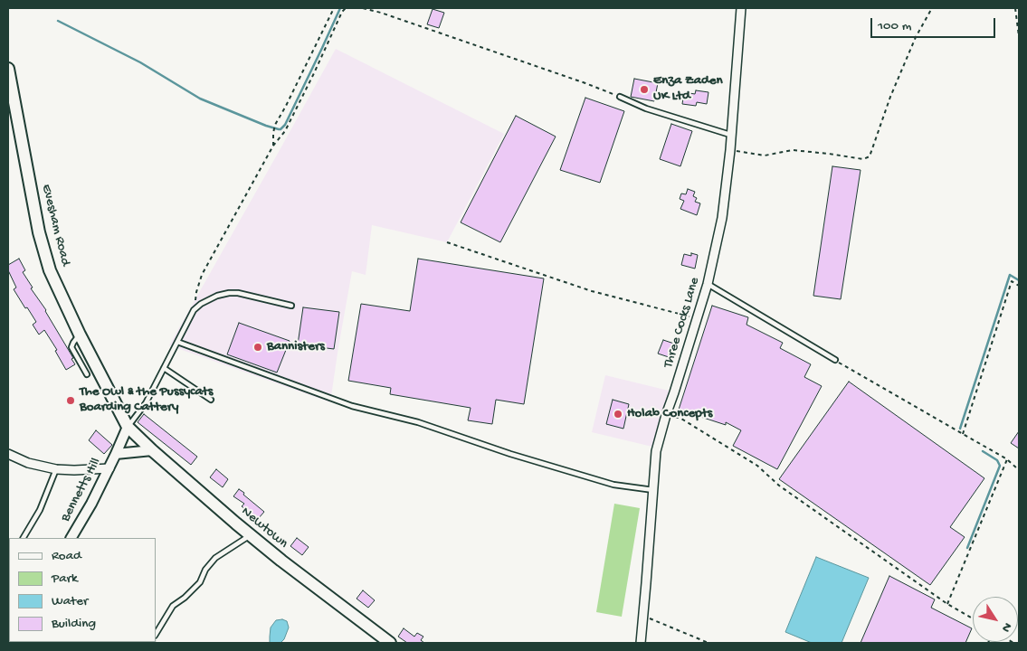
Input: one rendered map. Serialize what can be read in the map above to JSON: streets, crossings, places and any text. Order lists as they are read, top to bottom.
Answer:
{
  "streets": {
    "main road": ["Evesham Road", "Newtown"],
    "street": ["Three Cocks Lane", "Bennetts Hill"]
  },
  "crossings": [
    ["Evesham Road", "Bennetts Hill"],
    ["Evesham Road", "Newtown"],
    ["Bennetts Hill", "Newtown"]
  ],
  "places": [
    "Enza Zaden UK Ltd",
    "Bannisters",
    "The Owl & the Pussycats Boarding Cattery",
    "Holab Concepts"
  ],
  "legend": [
    "Road",
    "Park",
    "Water",
    "Building"
  ],
  "scale_bar": "100 m",
  "north": "bottom right"
}
